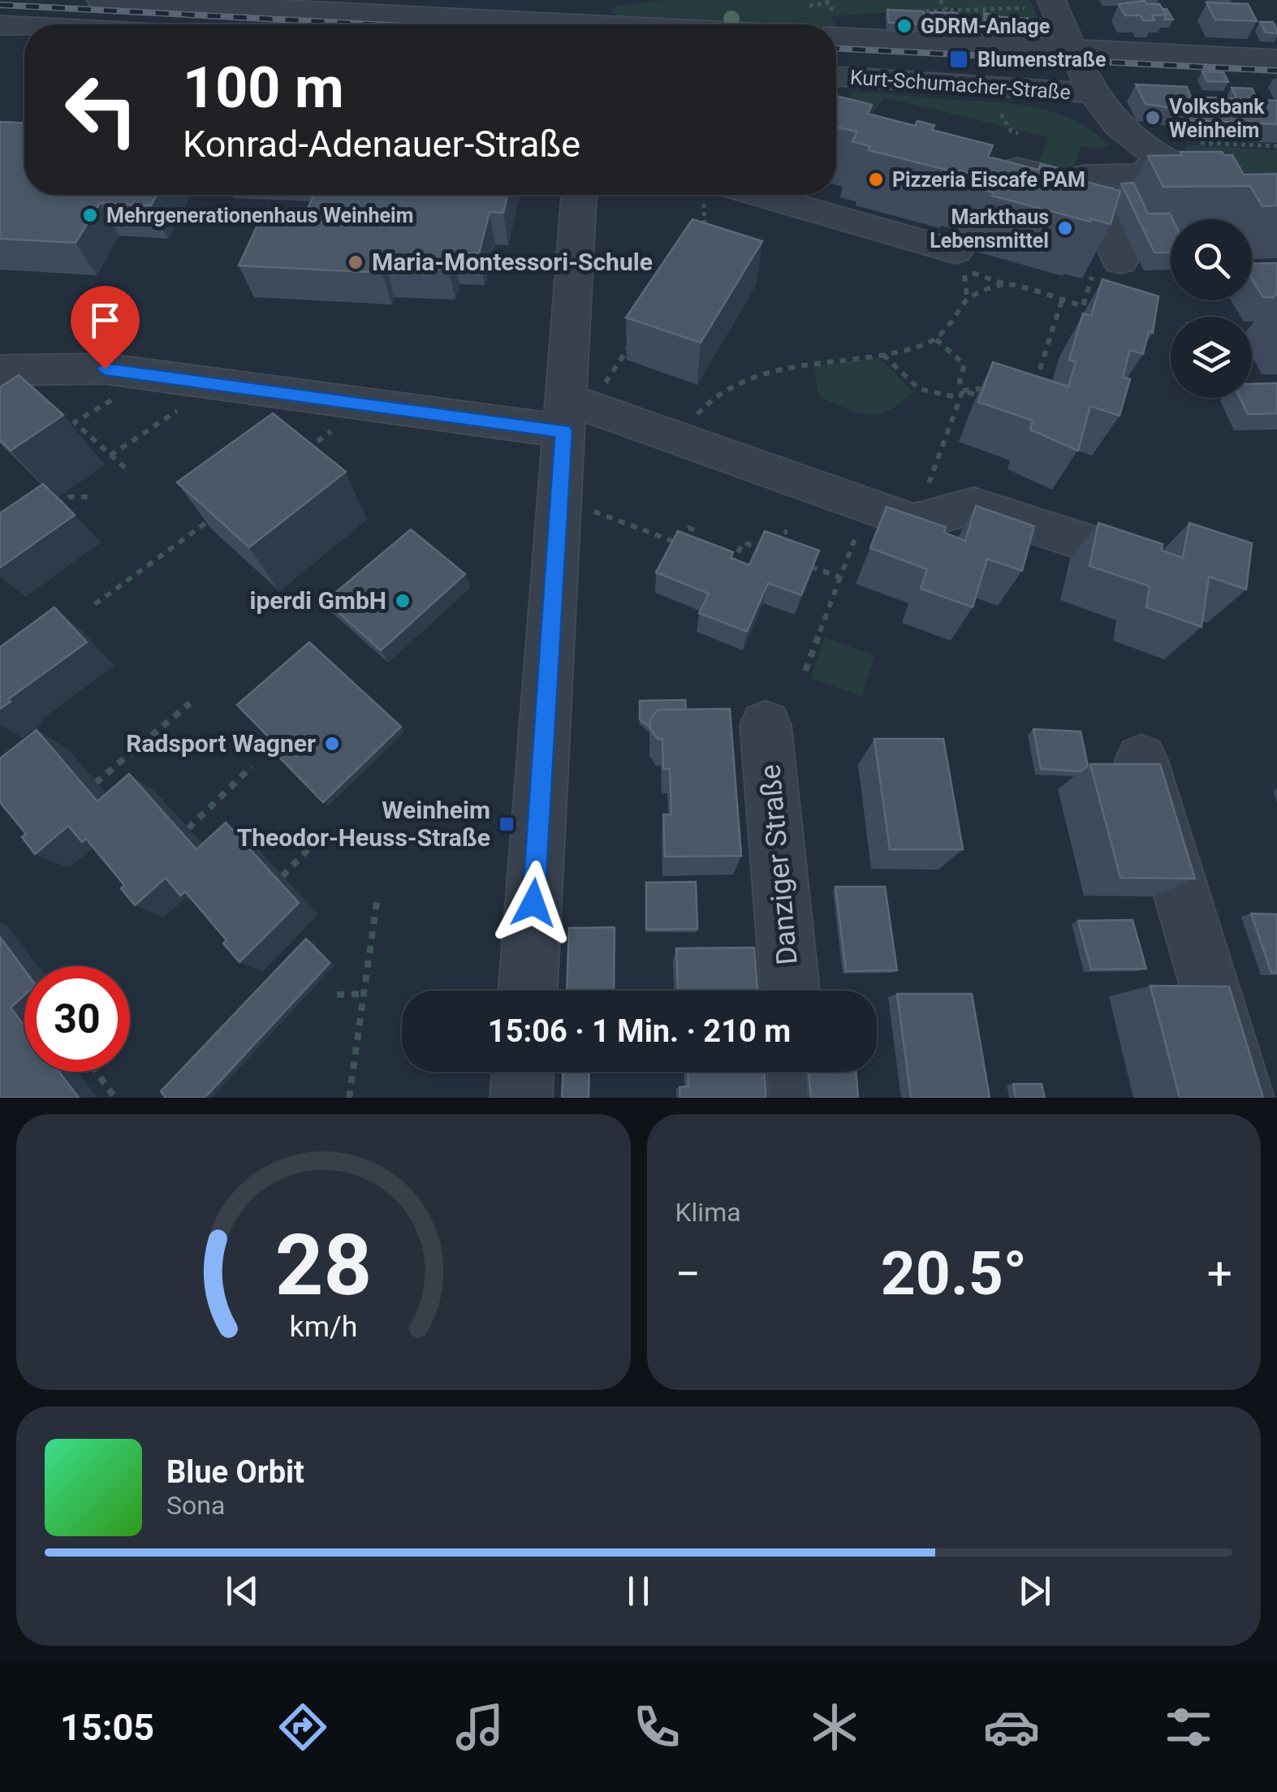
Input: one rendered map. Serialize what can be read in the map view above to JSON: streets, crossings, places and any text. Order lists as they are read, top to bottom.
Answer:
{
  "streets": {
    "street": ["Kurt-Schumacher-Straße", "Danziger Straße"]
  },
  "places": {
    "other": [
      "GDRM-Anlage",
      "Volksbank Weinheim",
      "Pizzeria Eiscafe PAM",
      "Mehrgenerationenhaus Weinheim",
      "Markthaus Lebensmittel",
      "Maria-Montessori-Schule",
      "iperdi GmbH",
      "Radsport Wagner"
    ],
    "transit": ["Blumenstraße", "Weinheim Theodor-Heuss-Straße"]
  },
  "page": {
    "turn": ["100 m", "Konrad-Adenauer-Straße"],
    "limit": "30",
    "trip": "15:06 · 1 Min. · 210 m",
    "tile": "Klima",
    "heat": ["−", "20.5°", "+"],
    "song": ["Blue Orbit", "Sona"],
    "tabs": "15:05",
    "gauge": ["28", "km/h"]
  }
}
